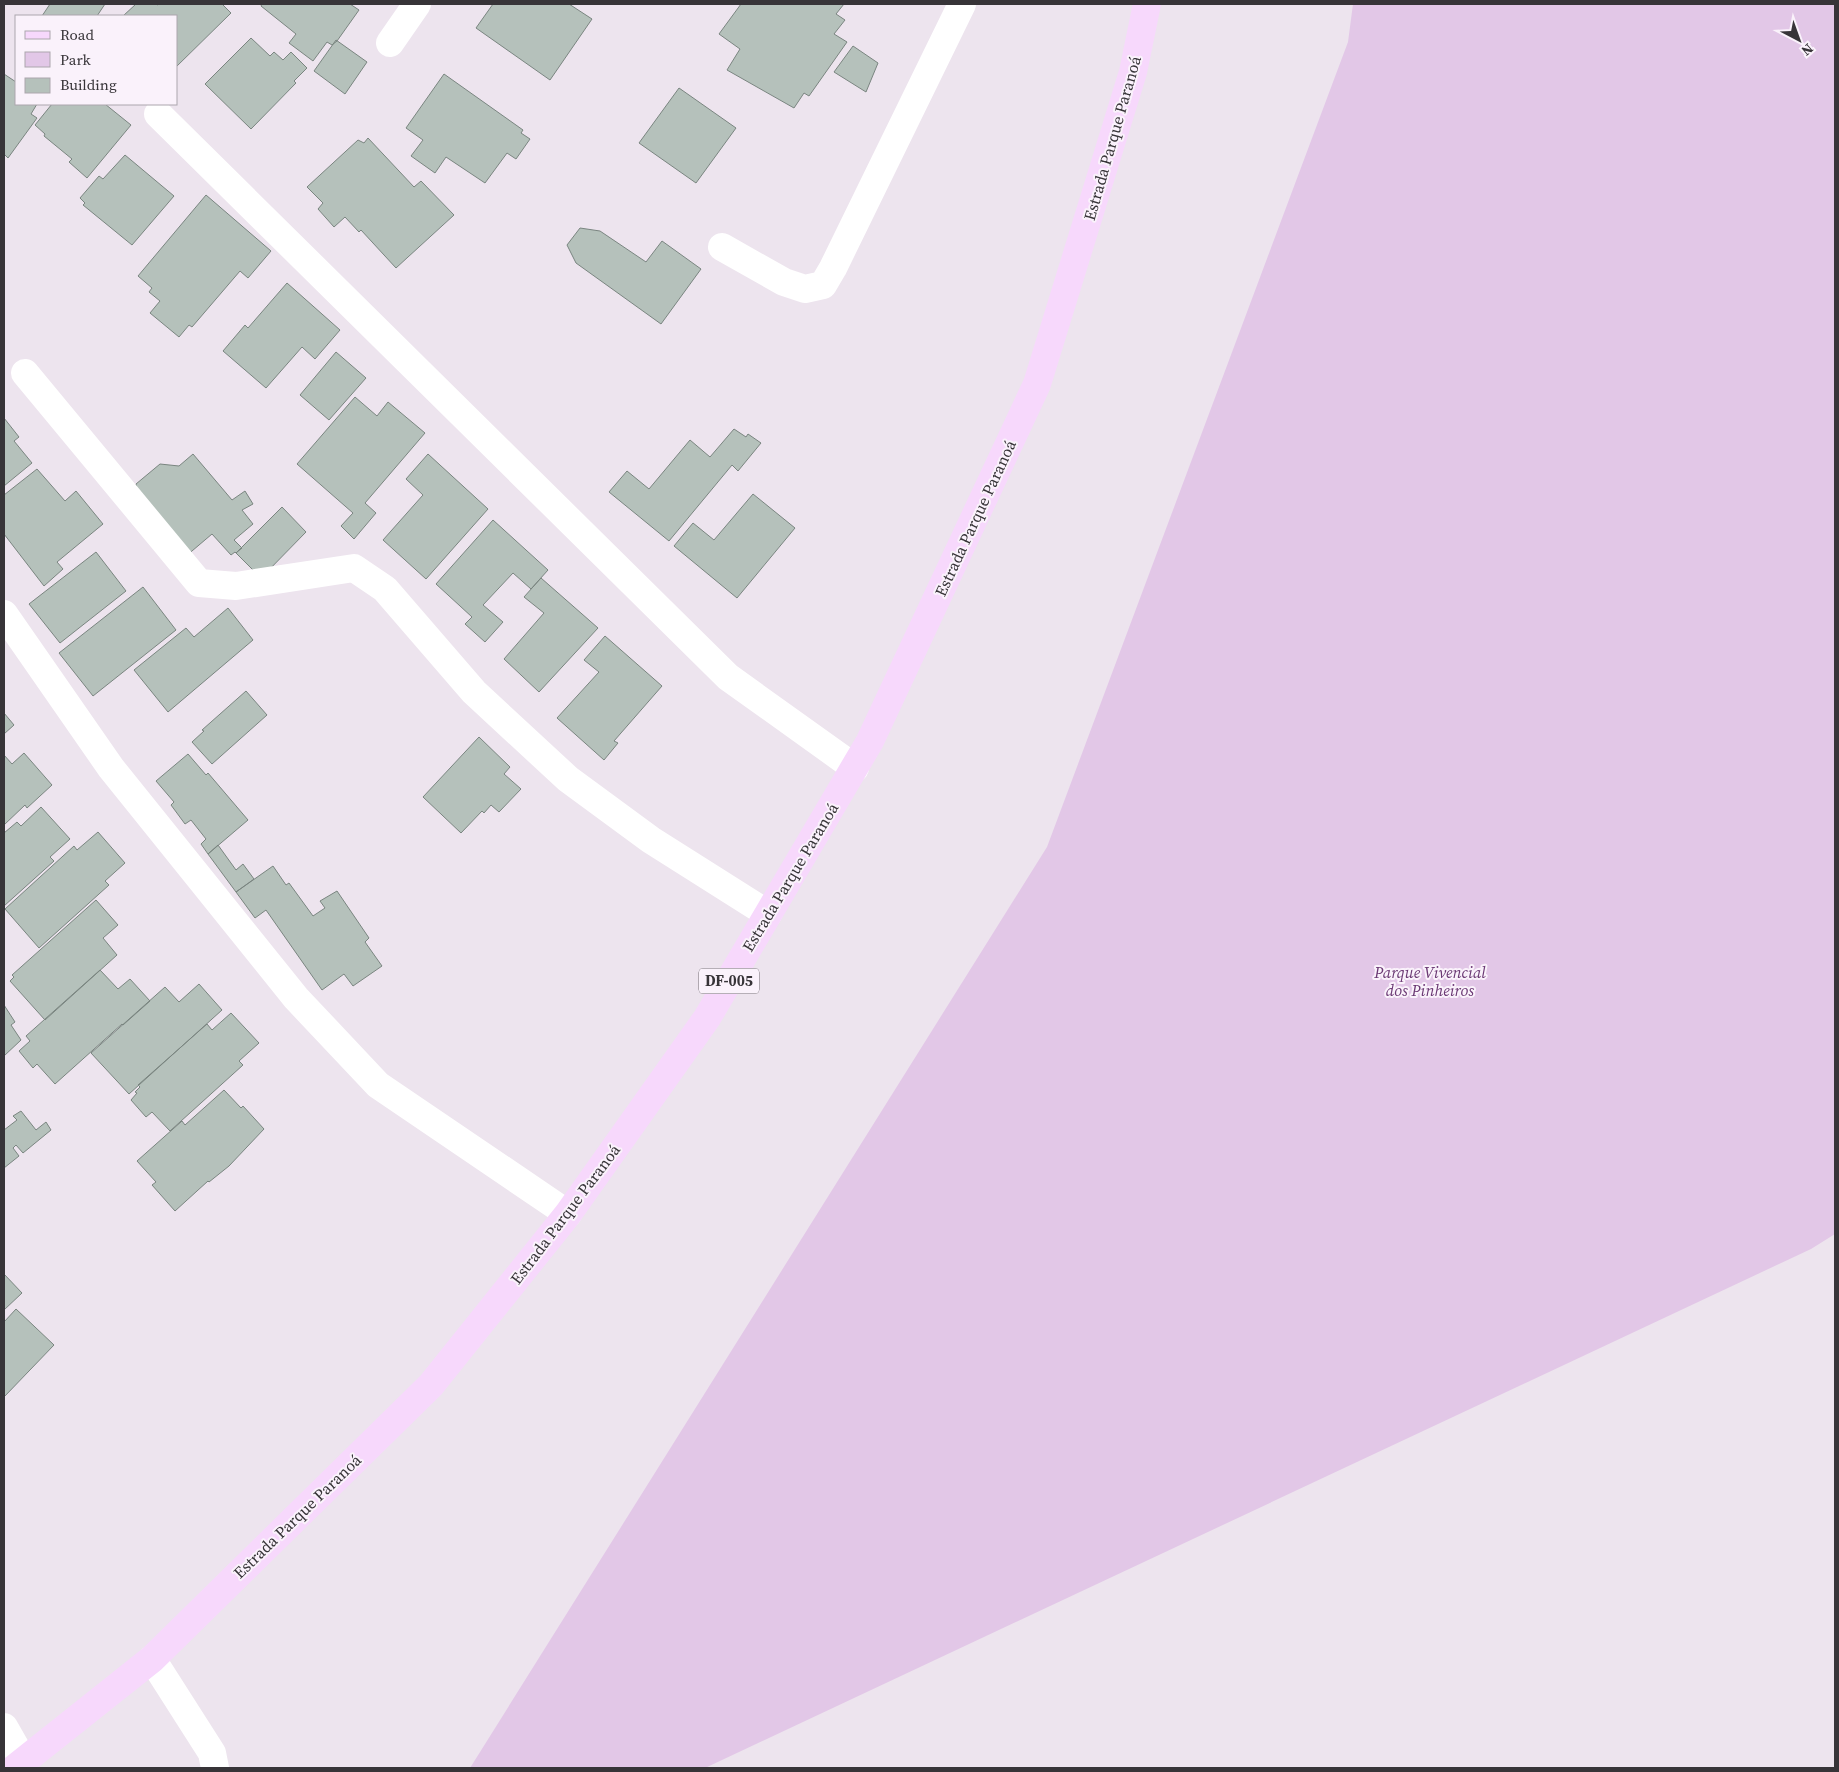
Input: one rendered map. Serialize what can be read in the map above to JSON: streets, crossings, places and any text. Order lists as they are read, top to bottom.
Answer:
{
  "streets": {
    "main road": ["Estrada Parque Paranoá", "DF-005"]
  },
  "parks": ["Parque Vivencial dos Pinheiros"],
  "legend": ["Road", "Park", "Building"],
  "north": "bottom right"
}
